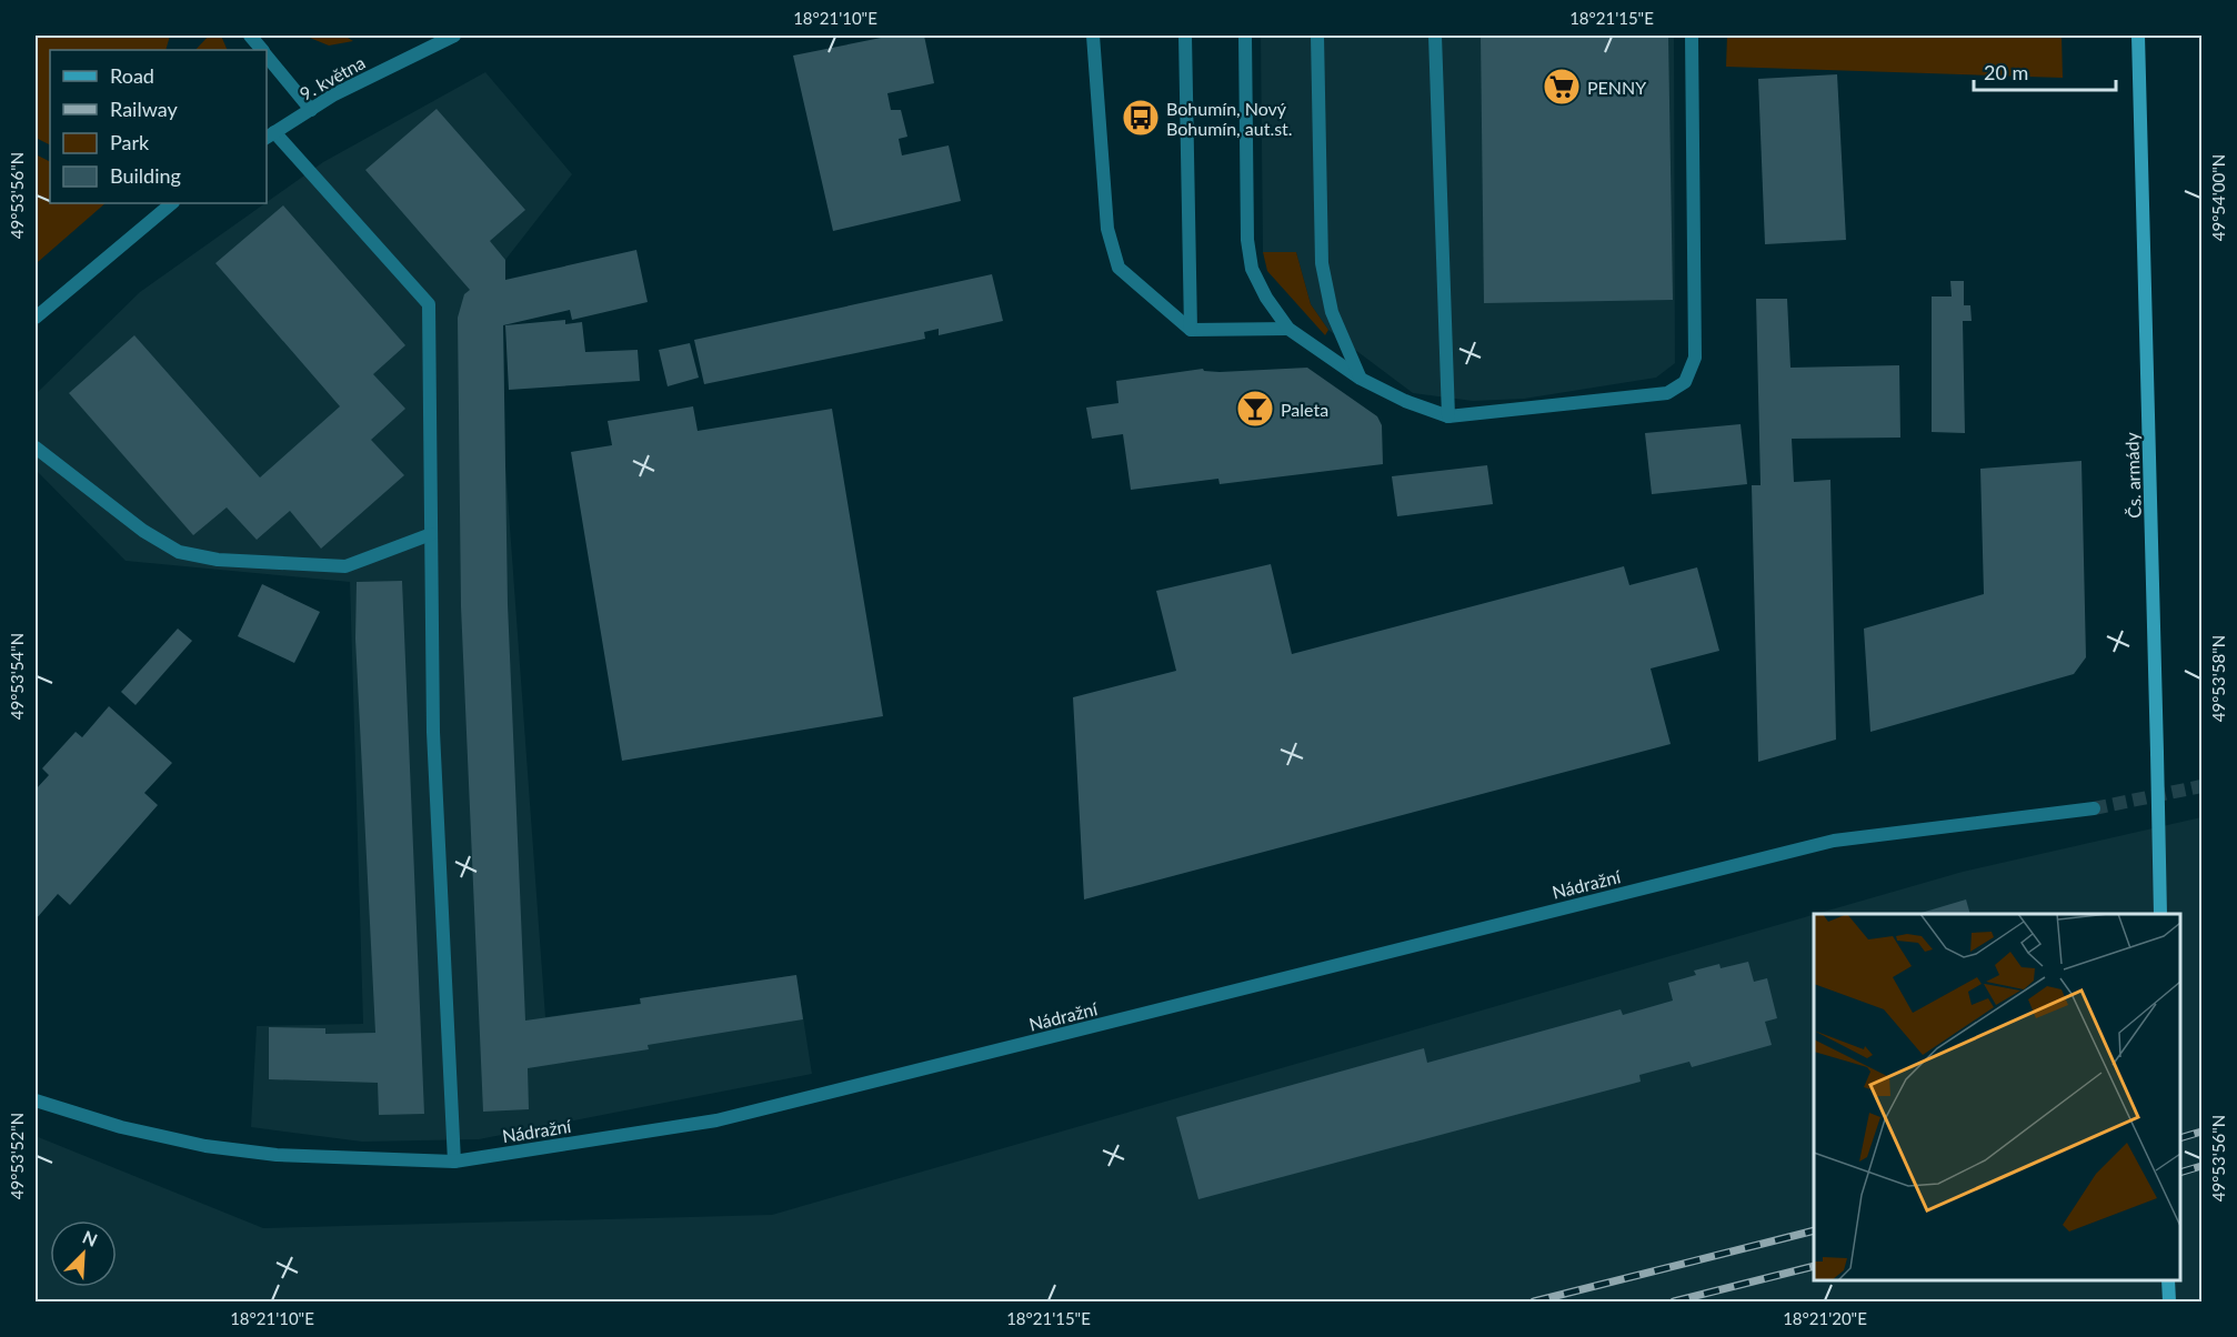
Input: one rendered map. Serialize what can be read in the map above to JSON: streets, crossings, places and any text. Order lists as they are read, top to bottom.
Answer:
{
  "streets": {
    "main road": ["Čs. armády"],
    "street": ["9. května", "Nádražní"]
  },
  "places": {
    "supermarket": ["PENNY"],
    "bus stop": ["Bohumín, Nový Bohumín, aut.st."],
    "bar": ["Paleta"]
  },
  "legend": [
    "Road",
    "Railway",
    "Park",
    "Building"
  ],
  "scale_bar": "20 m",
  "north": "top right",
  "coordinates": [
    "18°21'10\"E",
    "18°21'15\"E",
    "49°53'56\"N",
    "49°54'00\"N",
    "49°53'54\"N",
    "49°53'58\"N",
    "49°53'52\"N",
    "18°21'20\"E"
  ]
}
